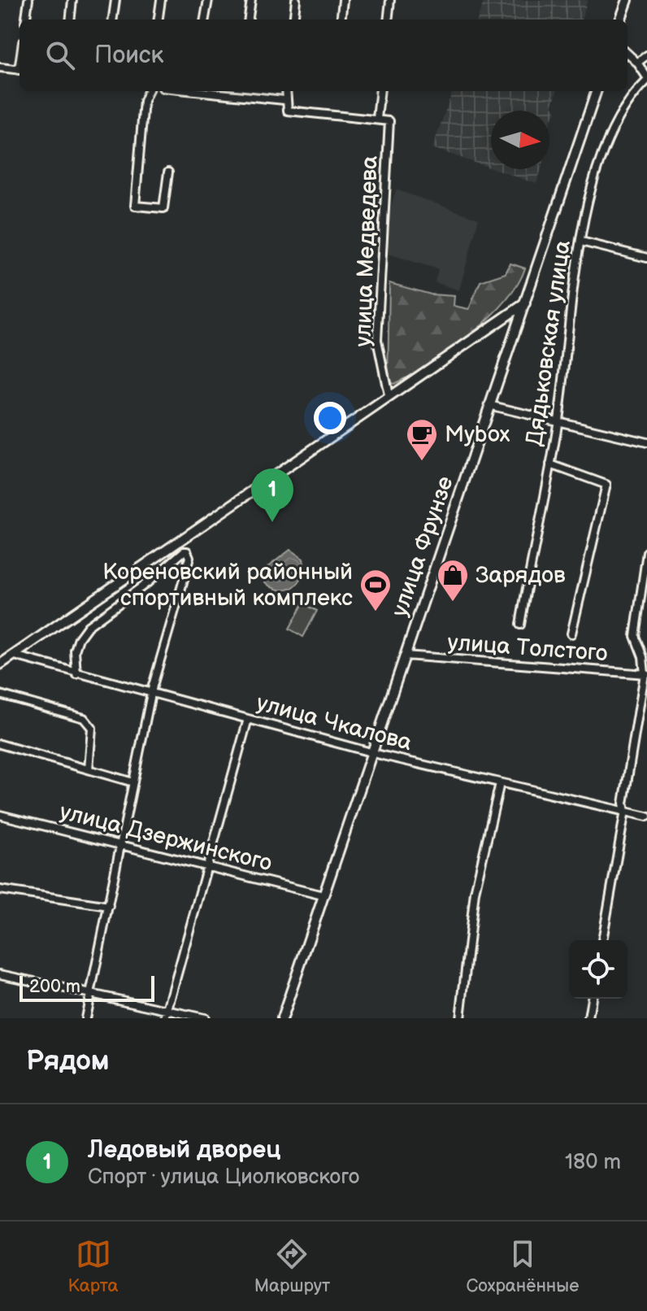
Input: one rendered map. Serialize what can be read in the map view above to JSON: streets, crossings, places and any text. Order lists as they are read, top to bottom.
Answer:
{
  "streets": {
    "main road": ["улица Фрунзе"],
    "street": [
      "улица Медведева",
      "Дядьковская улица",
      "улица Толстого",
      "улица Чкалова",
      "улица Дзержинского"
    ]
  },
  "crossings": [
    ["улица Фрунзе", "улица Толстого"],
    ["улица Фрунзе", "улица Чкалова"],
    ["улица Фрунзе", "улица Дзержинского"]
  ],
  "places": {
    "cafe": ["Mybox"],
    "shop": ["Зарядов"],
    "sports": ["Кореновский районный спортивный комплекс"]
  },
  "scale_bar": "200 m",
  "north": "right",
  "page": {
    "search": "Поиск",
    "pins": "1",
    "scale": "200 m",
    "heading": "Рядом",
    "list": [
      {
        "mark": "1",
        "name": "Ледовый дворец",
        "note": "Спорт · улица Циолковского",
        "value": "180 m"
      }
    ],
    "nav": ["Карта", "Маршрут", "Сохранённые"]
  }
}
